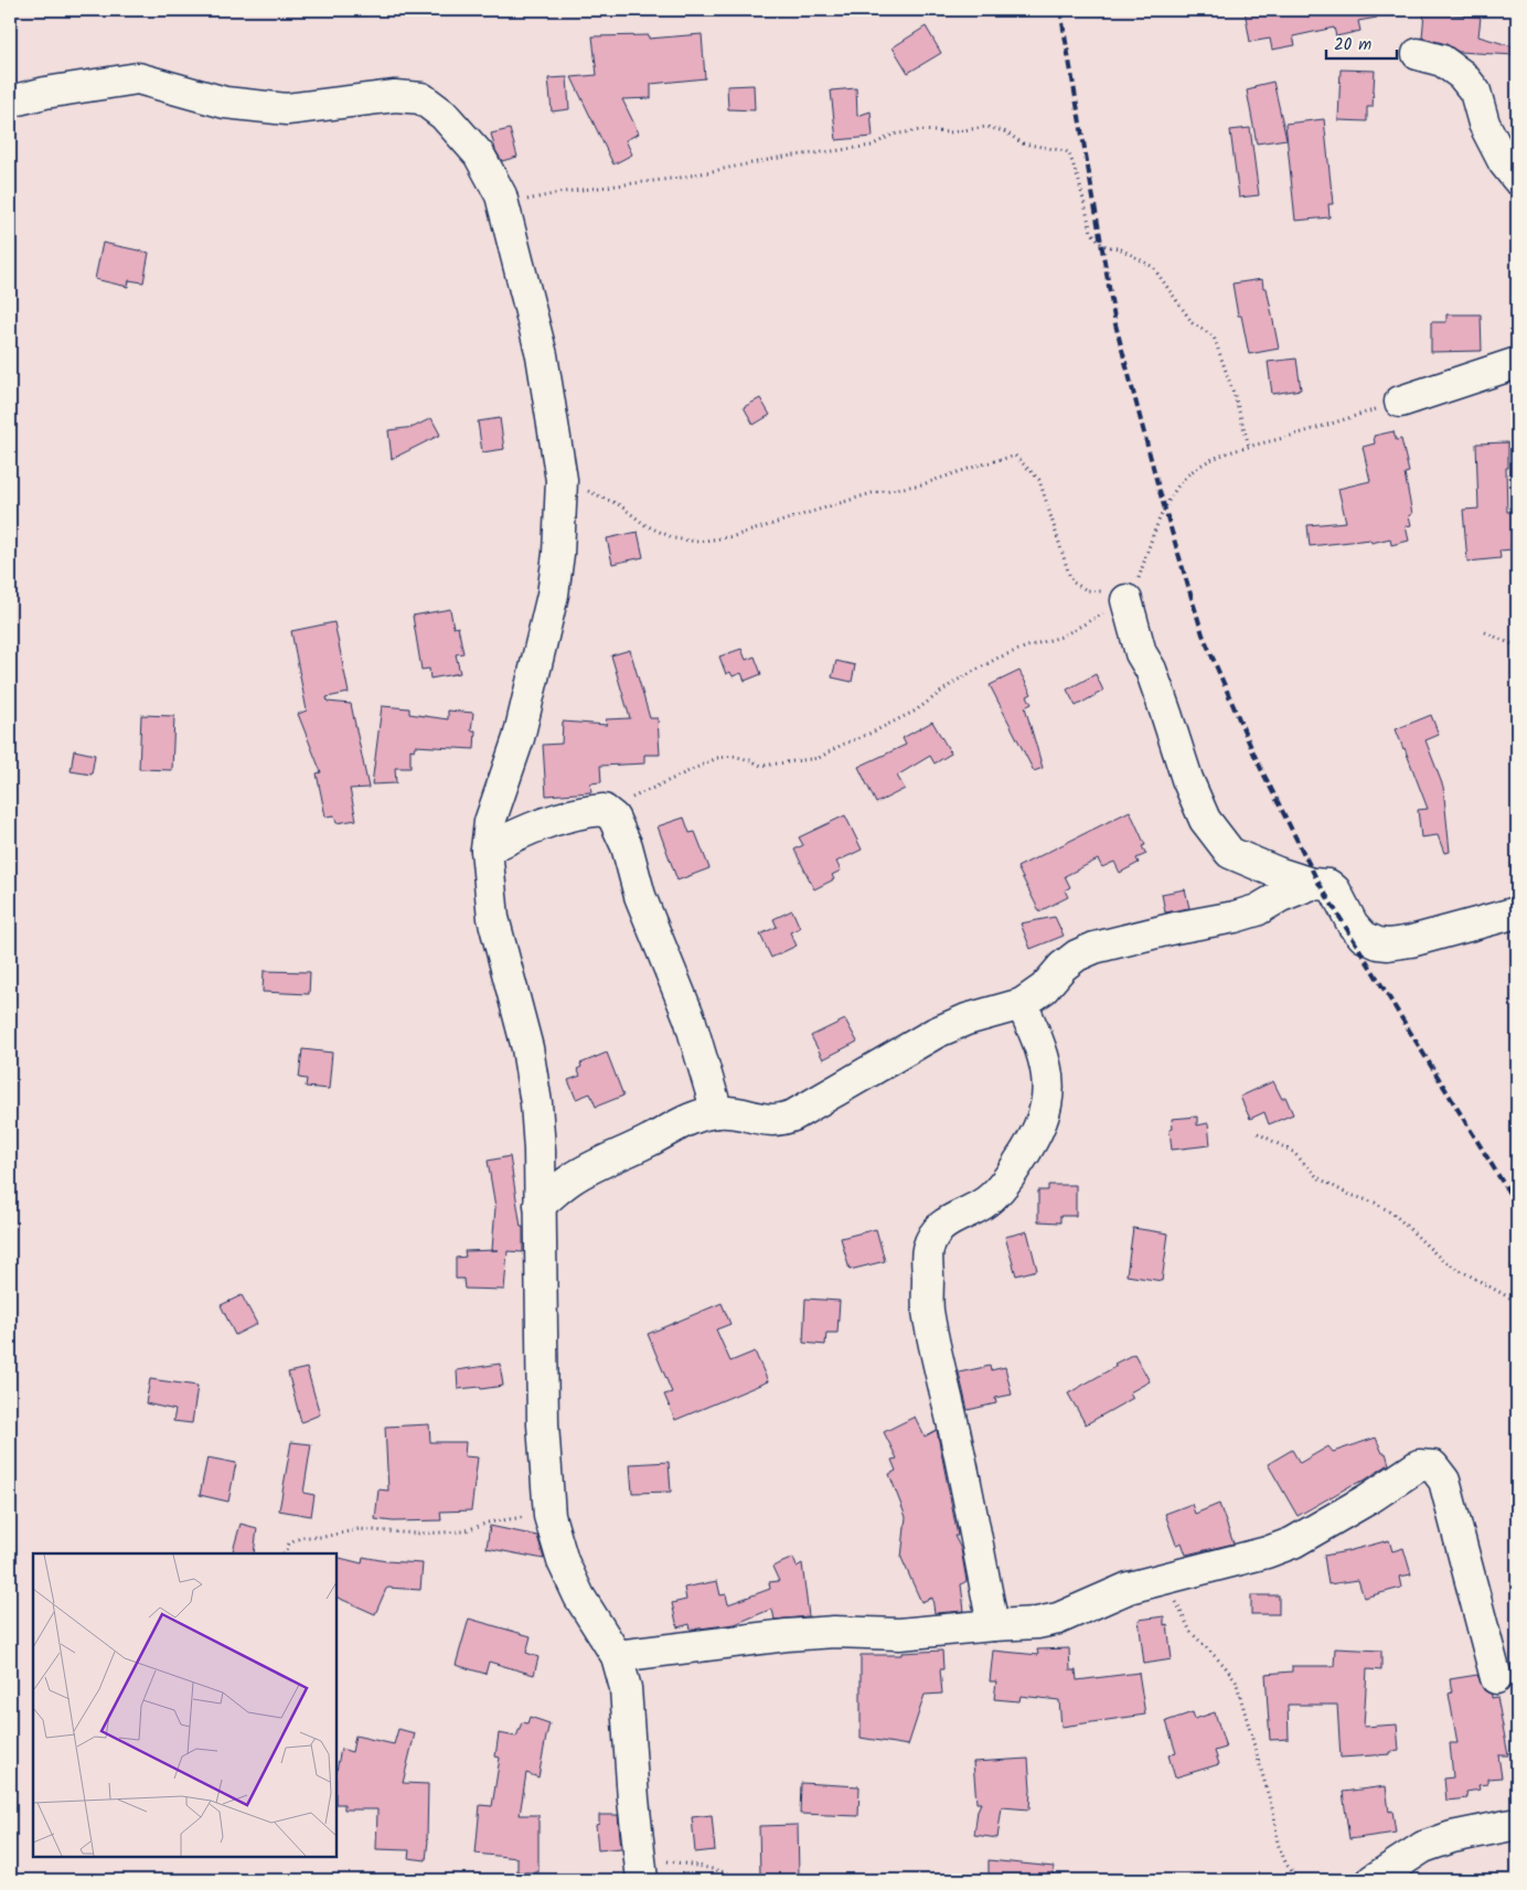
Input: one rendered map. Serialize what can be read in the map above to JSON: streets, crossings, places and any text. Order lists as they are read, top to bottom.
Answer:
{
  "scale_bar": "20 m"
}
